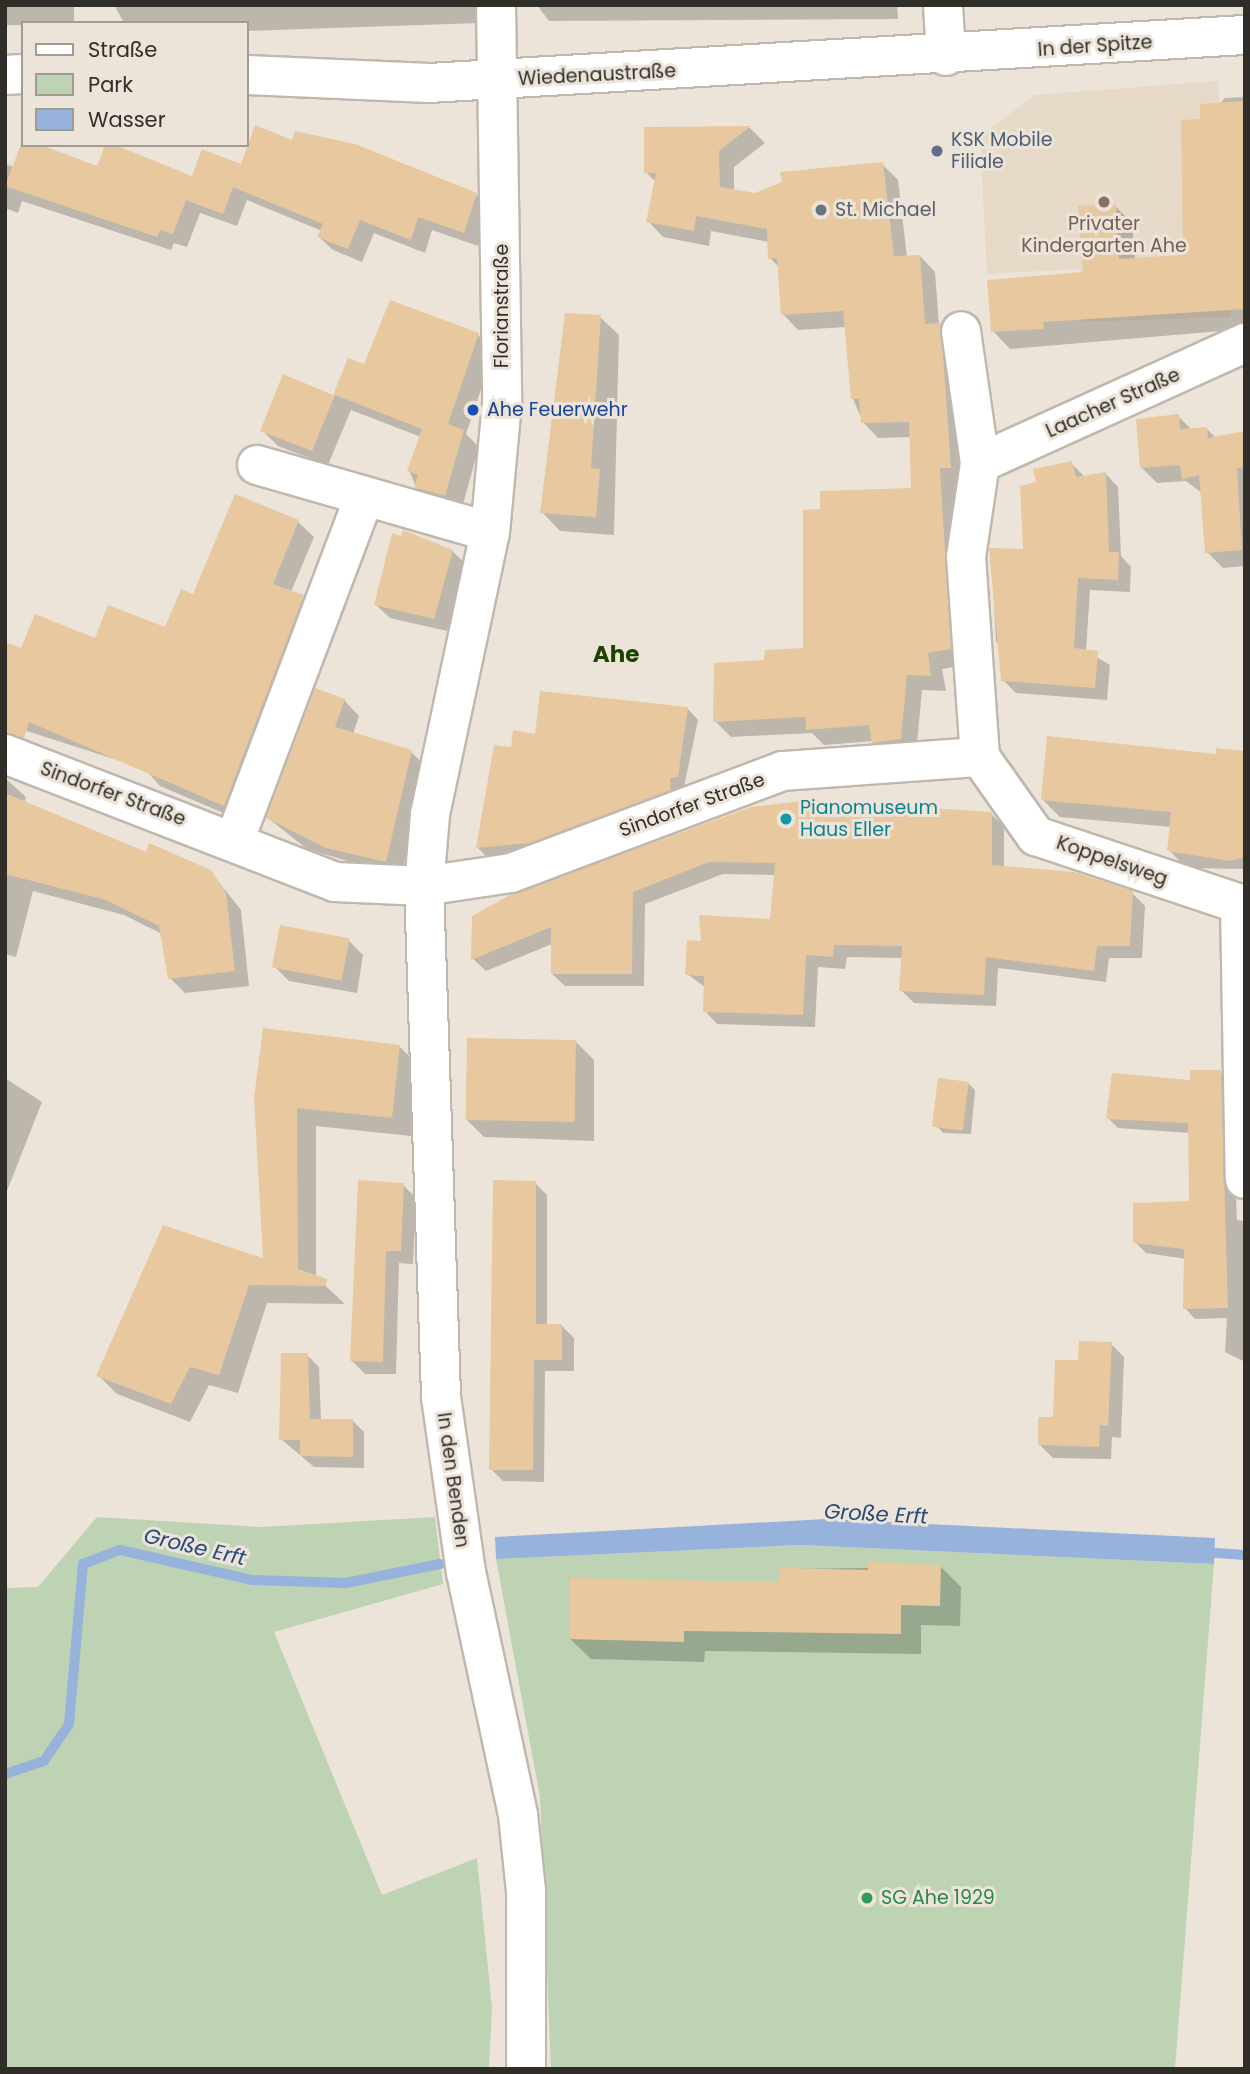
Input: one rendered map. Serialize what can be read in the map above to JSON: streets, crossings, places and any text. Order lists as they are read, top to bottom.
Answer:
{
  "streets": {
    "street": [
      "In der Spitze",
      "Wiedenaustraße",
      "Florianstraße",
      "Laacher Straße",
      "Sindorfer Straße",
      "Koppelsweg",
      "In den Benden"
    ]
  },
  "crossings": [
    ["In der Spitze", "Wiedenaustraße"],
    ["Wiedenaustraße", "Florianstraße"],
    ["Florianstraße", "Sindorfer Straße"],
    ["Florianstraße", "In den Benden"],
    ["Sindorfer Straße", "Koppelsweg"],
    ["Sindorfer Straße", "In den Benden"]
  ],
  "districts": ["Ahe"],
  "water": ["Große Erft"],
  "places": [
    "KSK Mobile Filiale",
    "Privater Kindergarten Ahe",
    "St. Michael",
    "Ahe Feuerwehr",
    "Pianomuseum Haus Eller",
    "SG Ahe 1929"
  ],
  "legend": ["Straße", "Park", "Wasser"]
}
